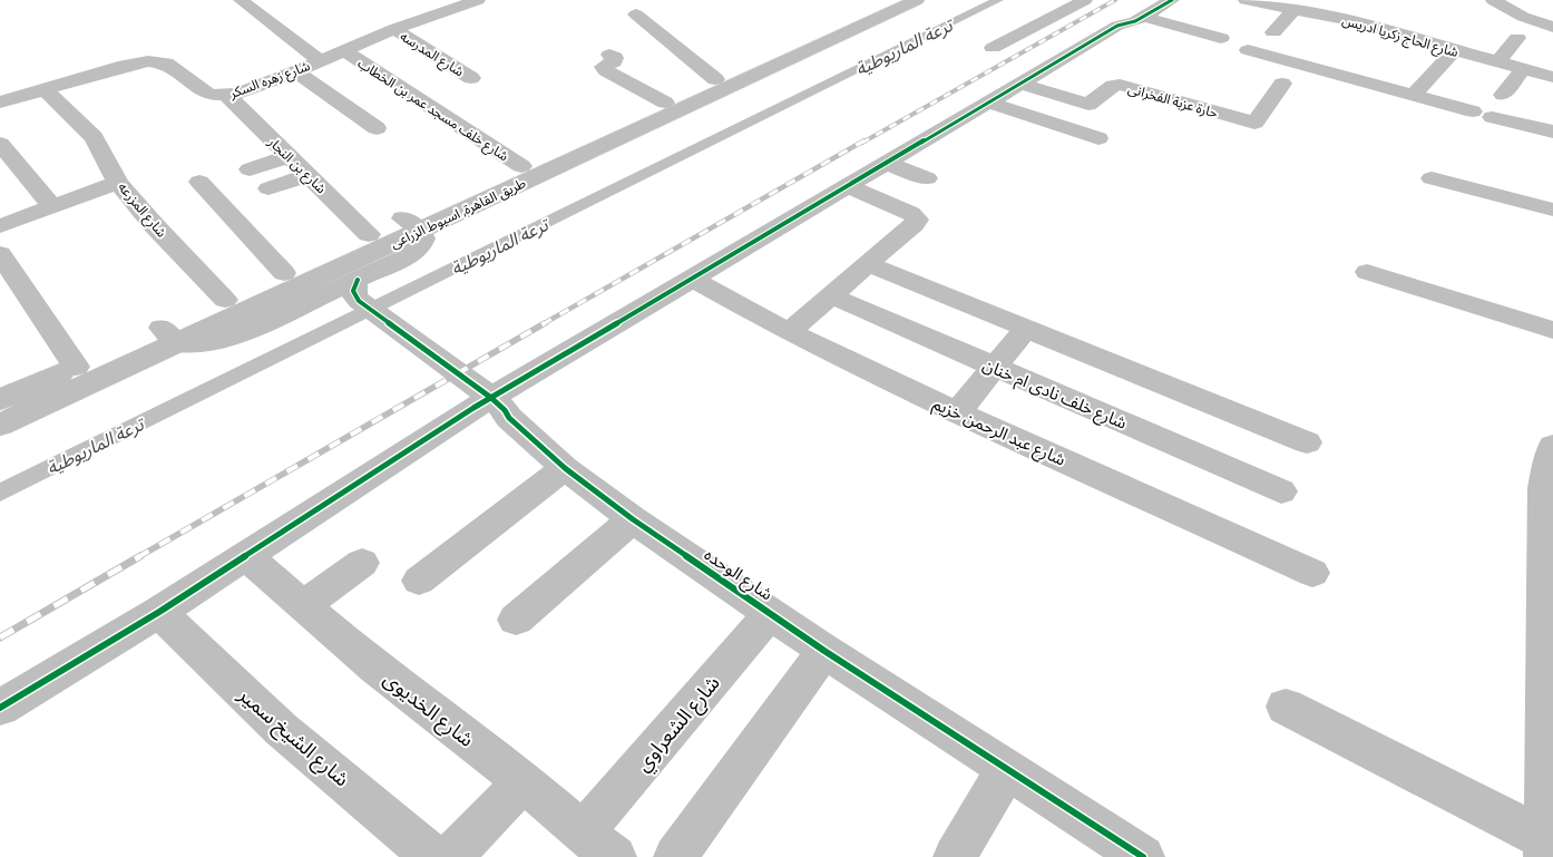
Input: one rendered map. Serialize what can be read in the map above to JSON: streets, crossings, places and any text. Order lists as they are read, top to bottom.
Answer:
{
  "streets": {
    "main road": [
      "شارع الحاج زكريا ادريس",
      "شارع المدرسه",
      "شارع زهره السكر",
      "حارة عزبة الفخرانى",
      "شارع خلف مسجد عمر بن الخطاب",
      "شارع بن النجار",
      "شارع المزرعه",
      "طريق القاهرة, اسيوط الزراعى",
      "شارع خلف نادى ام خنان",
      "شارع عبد الرحمن خزيم",
      "شارع الوحده",
      "شارع الخديوى",
      "شارع الشعراوي",
      "شارع الشيخ سمير"
    ]
  },
  "crossings": [
    ["شارع المدرسه", "شارع زهره السكر"],
    ["شارع زهره السكر", "شارع خلف مسجد عمر بن الخطاب"],
    ["شارع زهره السكر", "شارع بن النجار"],
    ["شارع زهره السكر", "شارع المزرعه"],
    ["شارع خلف مسجد عمر بن الخطاب", "طريق القاهرة, اسيوط الزراعى"],
    ["شارع بن النجار", "طريق القاهرة, اسيوط الزراعى"],
    ["شارع المزرعه", "طريق القاهرة, اسيوط الزراعى"],
    ["طريق القاهرة, اسيوط الزراعى", "شارع الوحده"],
    ["شارع الوحده", "شارع الشعراوي"],
    ["شارع الخديوى", "شارع الشعراوي"]
  ],
  "water": ["ترعة الماريوطية"]
}
